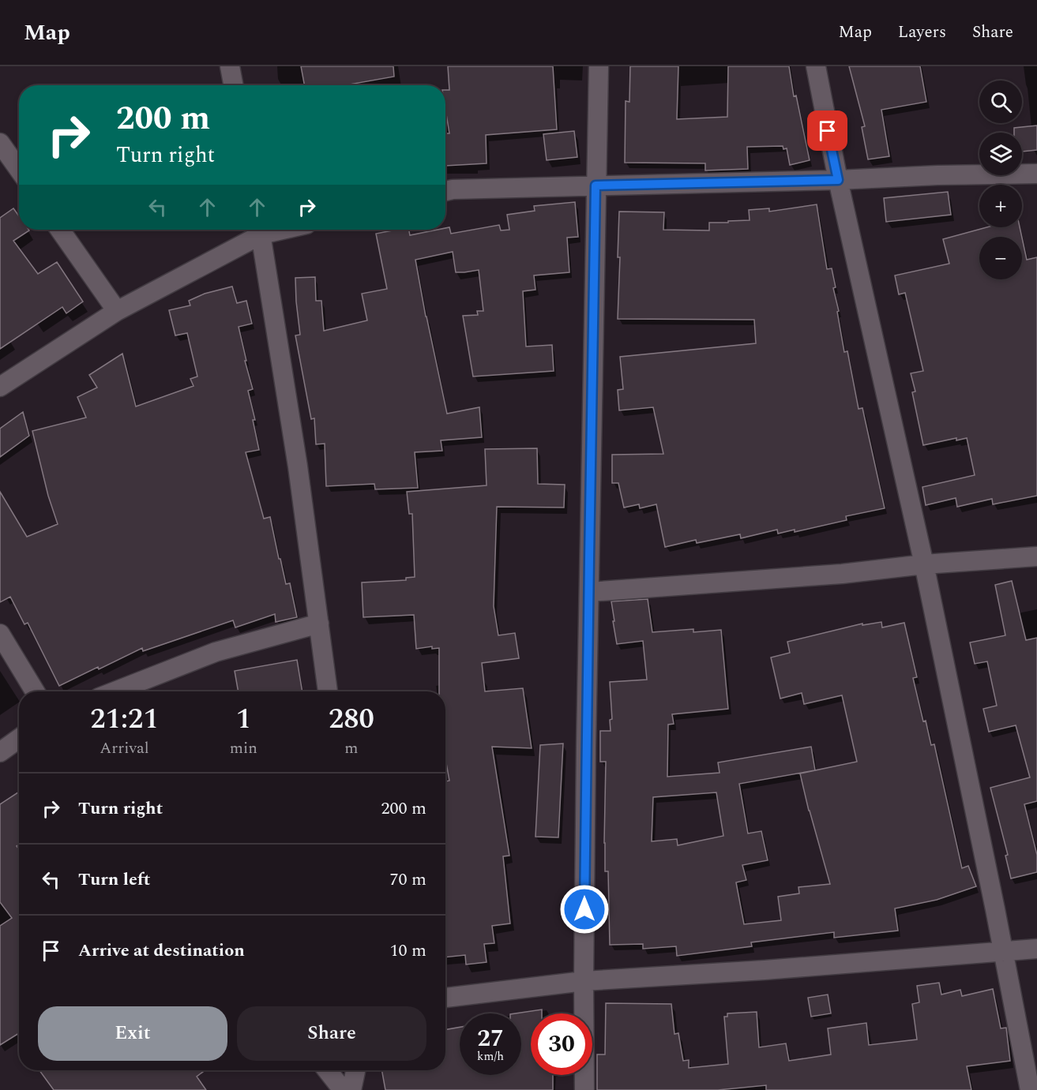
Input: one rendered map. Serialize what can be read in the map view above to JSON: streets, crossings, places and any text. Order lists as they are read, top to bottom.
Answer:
{
  "page": {
    "header": "Map",
    "nav": ["Map", "Layers", "Share"],
    "map_buttons": ["+", "−"],
    "turn": ["200 m", "Turn right"],
    "eta": [
      "21:21",
      "Arrival",
      "1",
      "min",
      "280",
      "m"
    ],
    "list": [
      {
        "name": "Turn right",
        "value": "200 m"
      },
      {
        "name": "Turn left",
        "value": "70 m"
      },
      {
        "name": "Arrive at destination",
        "value": "10 m"
      }
    ],
    "buttons": ["Exit", "Share"],
    "speed": "27 km/h",
    "limit": "30"
  }
}
